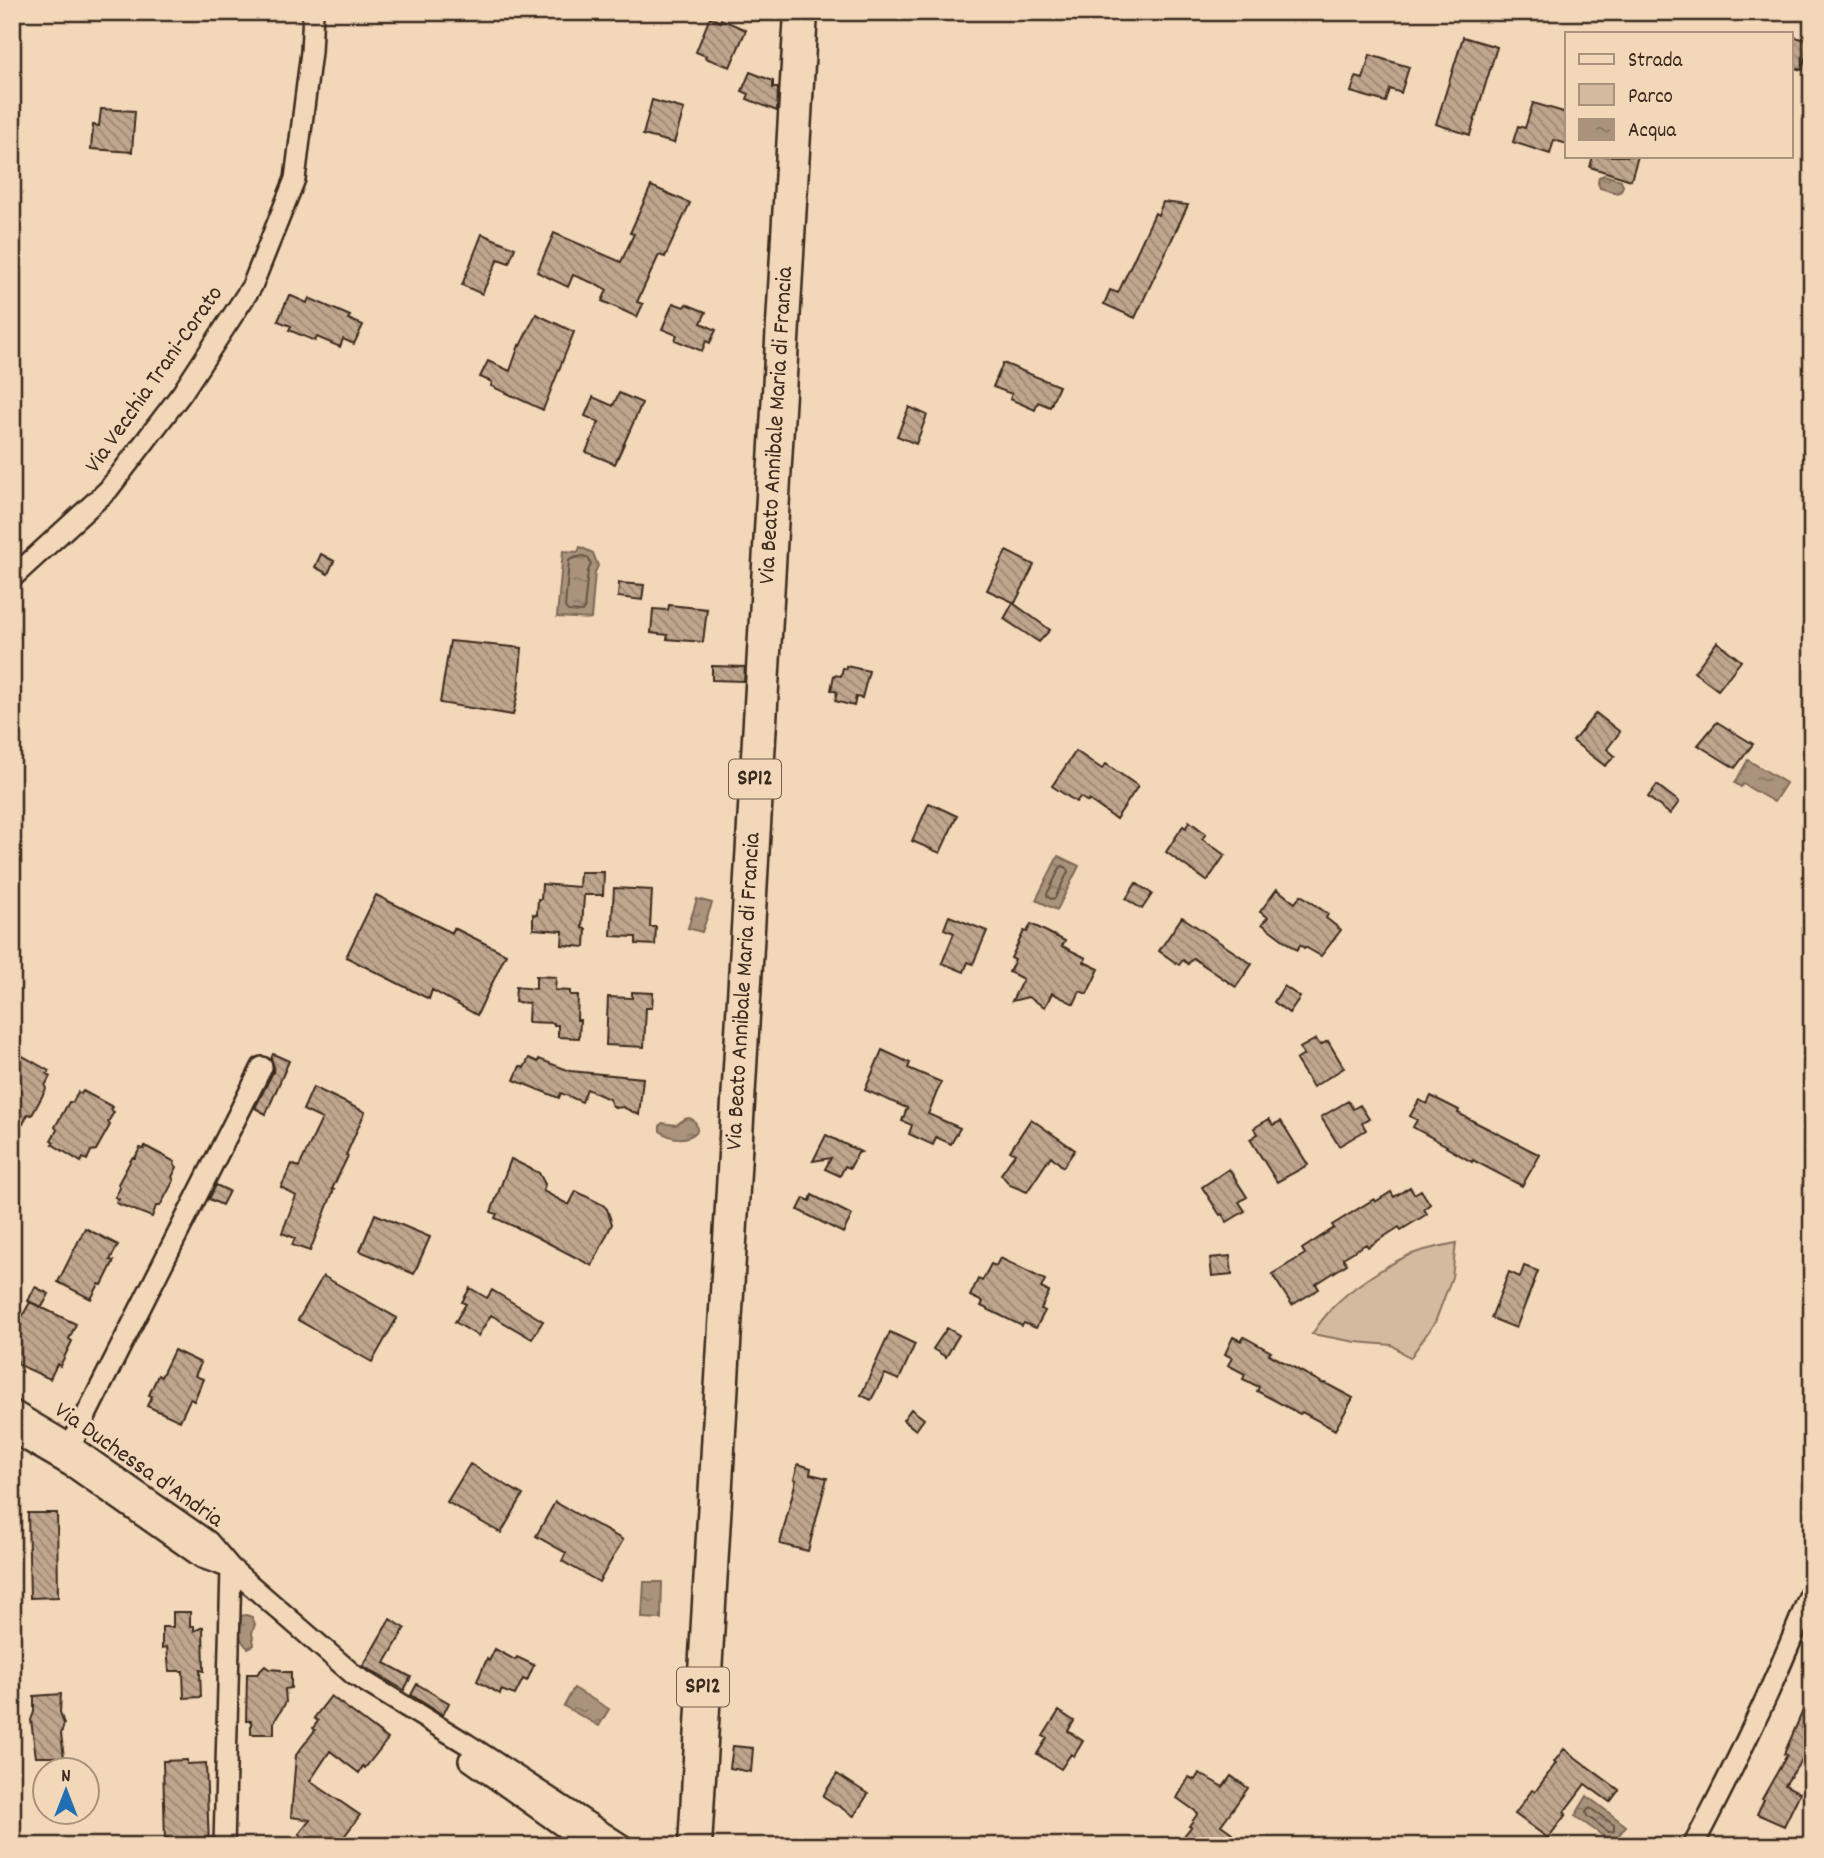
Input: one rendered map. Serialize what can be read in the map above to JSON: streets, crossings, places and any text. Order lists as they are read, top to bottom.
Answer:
{
  "streets": {
    "main road": ["Via Beato Annibale Maria di Francia", "SP12"],
    "street": ["Via Vecchia Trani-Corato", "Via Duchessa d'Andria"]
  },
  "legend": ["Strada", "Parco", "Acqua"],
  "north": "top"
}
